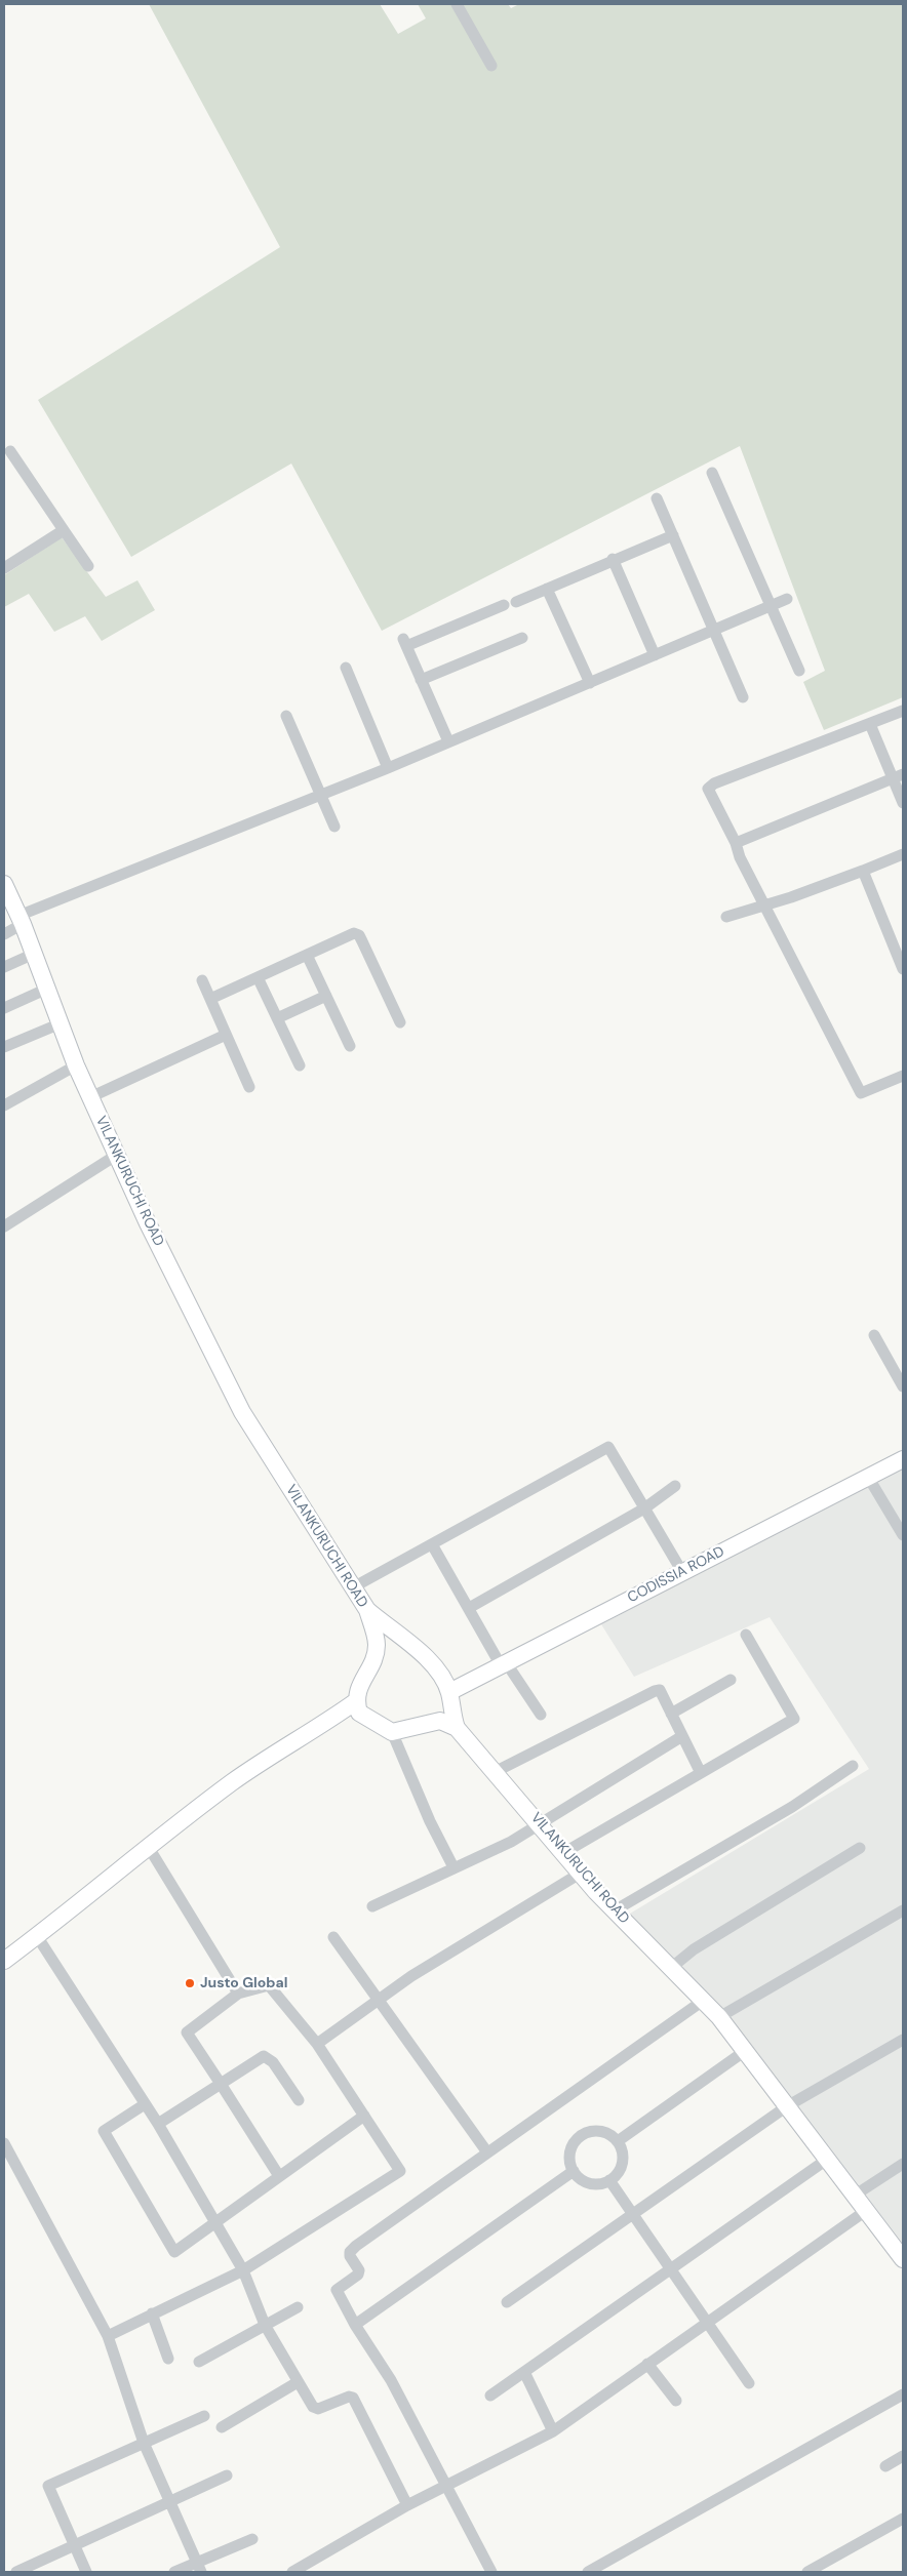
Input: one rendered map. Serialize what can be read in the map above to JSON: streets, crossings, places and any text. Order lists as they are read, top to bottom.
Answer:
{
  "streets": {
    "main road": ["VILANKURUCHI ROAD", "CODISSIA ROAD"]
  },
  "places": ["Justo Global"]
}
